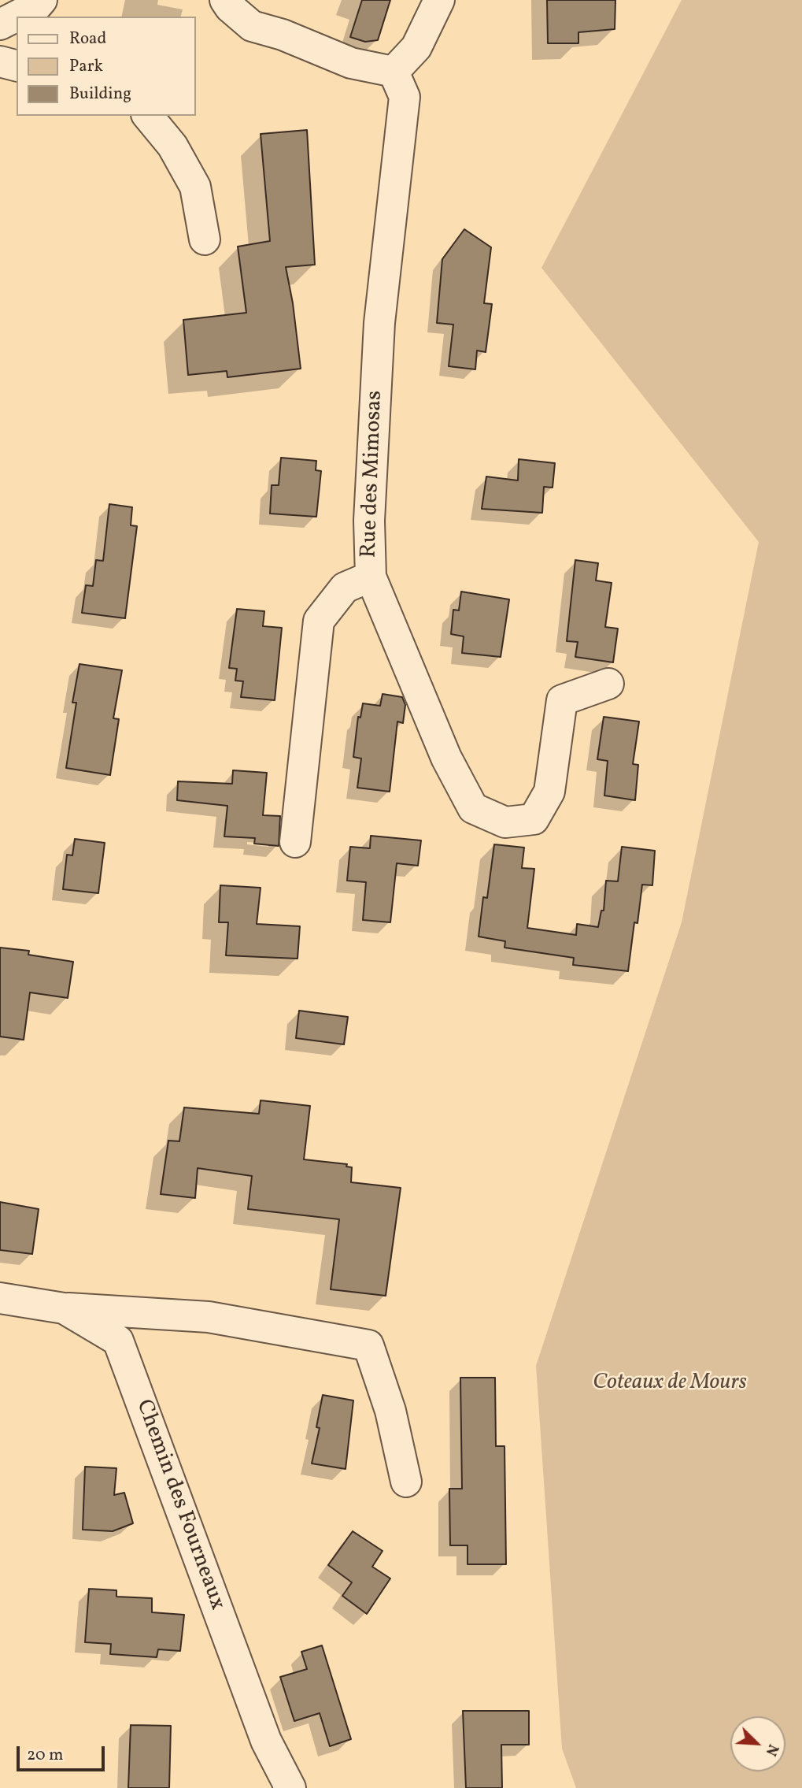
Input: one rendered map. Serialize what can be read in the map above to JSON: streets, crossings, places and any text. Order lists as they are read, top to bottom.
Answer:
{
  "streets": {
    "street": ["Rue des Mimosas", "Chemin des Fourneaux"]
  },
  "parks": ["Coteaux de Mours"],
  "legend": ["Road", "Park", "Building"],
  "scale_bar": "20 m",
  "north": "bottom right"
}
